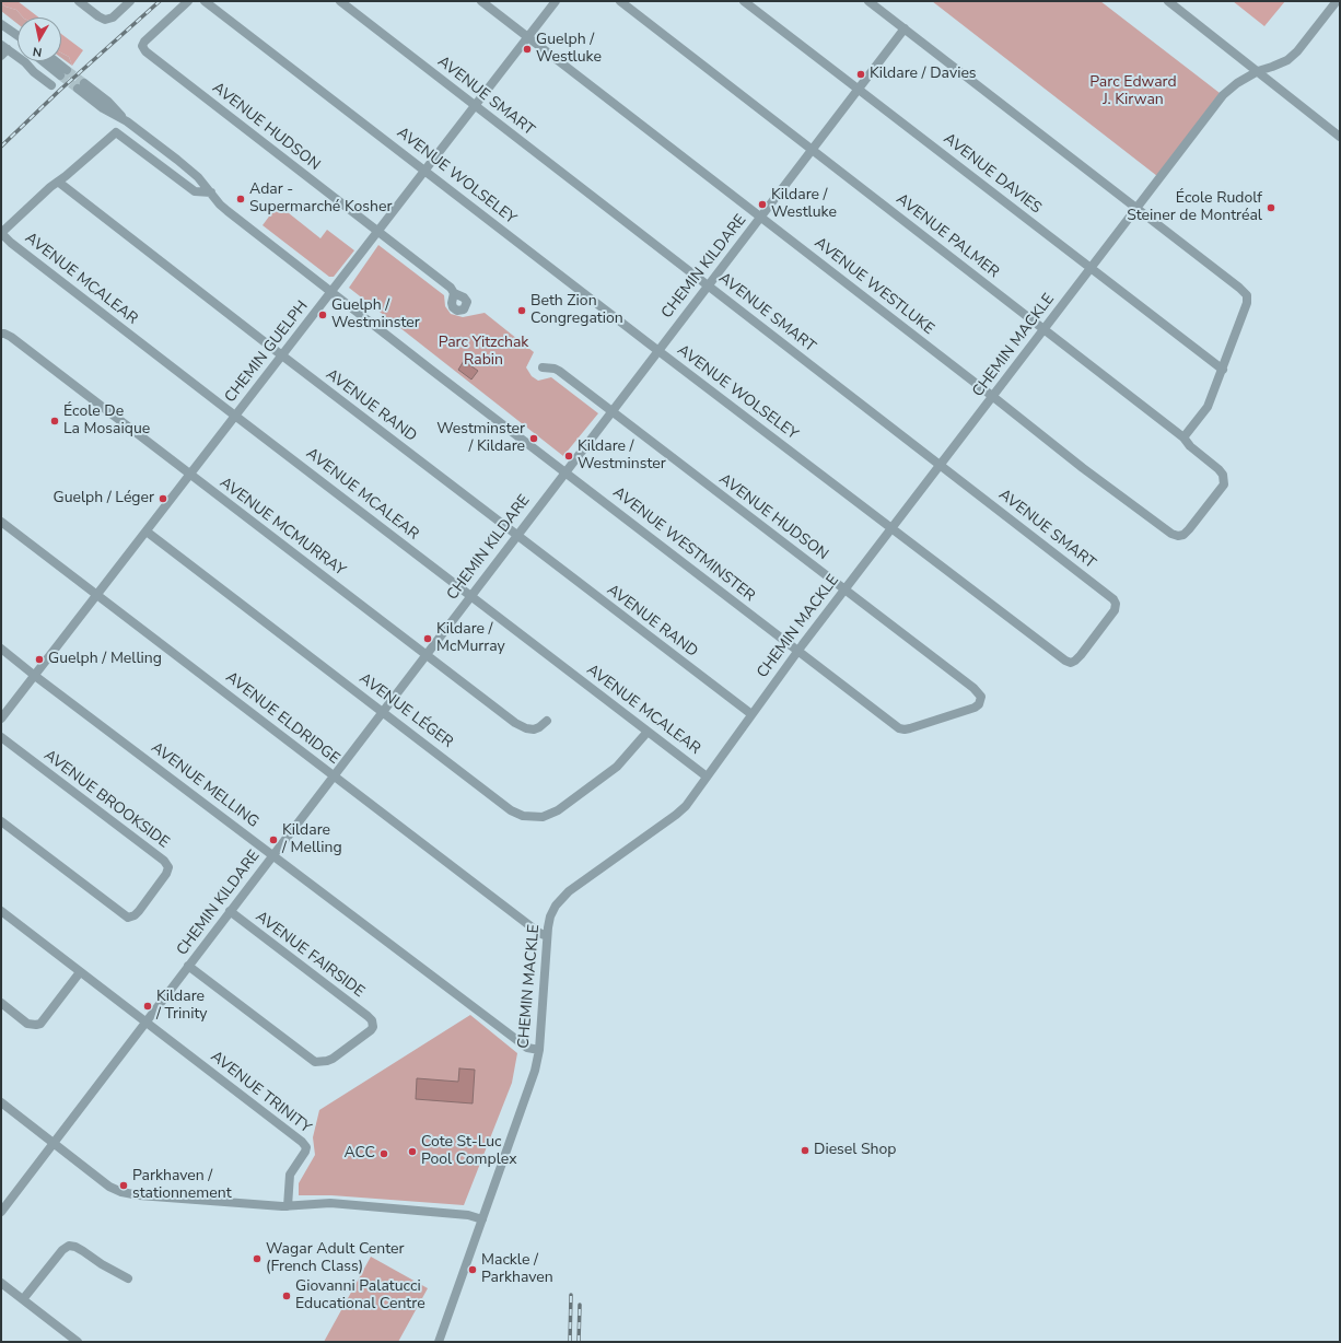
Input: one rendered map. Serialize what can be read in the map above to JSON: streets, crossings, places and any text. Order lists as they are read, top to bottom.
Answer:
{
  "streets": {
    "street": [
      "AVENUE SMART",
      "AVENUE HUDSON",
      "AVENUE DAVIES",
      "AVENUE WOLSELEY",
      "AVENUE PALMER",
      "CHEMIN KILDARE",
      "AVENUE MCALEAR",
      "AVENUE WESTLUKE",
      "CHEMIN MACKLE",
      "CHEMIN GUELPH",
      "AVENUE RAND",
      "AVENUE MCMURRAY",
      "AVENUE WESTMINSTER",
      "AVENUE LÉGER",
      "AVENUE ELDRIDGE",
      "AVENUE MELLING",
      "AVENUE BROOKSIDE",
      "AVENUE FAIRSIDE",
      "AVENUE TRINITY"
    ]
  },
  "crossings": [
    ["AVENUE SMART", "AVENUE WOLSELEY"],
    ["AVENUE SMART", "CHEMIN KILDARE"],
    ["AVENUE SMART", "CHEMIN MACKLE"],
    ["AVENUE SMART", "CHEMIN GUELPH"],
    ["AVENUE HUDSON", "CHEMIN KILDARE"],
    ["AVENUE HUDSON", "CHEMIN MACKLE"],
    ["AVENUE HUDSON", "CHEMIN GUELPH"],
    ["AVENUE HUDSON", "AVENUE WESTMINSTER"],
    ["AVENUE DAVIES", "CHEMIN KILDARE"],
    ["AVENUE DAVIES", "CHEMIN MACKLE"],
    ["AVENUE WOLSELEY", "CHEMIN KILDARE"],
    ["AVENUE WOLSELEY", "CHEMIN MACKLE"],
    ["AVENUE WOLSELEY", "CHEMIN GUELPH"],
    ["AVENUE PALMER", "CHEMIN KILDARE"],
    ["AVENUE PALMER", "AVENUE WESTLUKE"],
    ["AVENUE PALMER", "CHEMIN MACKLE"],
    ["CHEMIN KILDARE", "AVENUE MCALEAR"],
    ["CHEMIN KILDARE", "AVENUE WESTLUKE"],
    ["CHEMIN KILDARE", "AVENUE RAND"],
    ["CHEMIN KILDARE", "AVENUE MCMURRAY"],
    ["CHEMIN KILDARE", "AVENUE WESTMINSTER"],
    ["CHEMIN KILDARE", "AVENUE LÉGER"],
    ["CHEMIN KILDARE", "AVENUE ELDRIDGE"],
    ["CHEMIN KILDARE", "AVENUE MELLING"],
    ["CHEMIN KILDARE", "AVENUE FAIRSIDE"],
    ["CHEMIN KILDARE", "AVENUE TRINITY"],
    ["AVENUE MCALEAR", "CHEMIN MACKLE"],
    ["AVENUE MCALEAR", "CHEMIN GUELPH"],
    ["AVENUE MCALEAR", "AVENUE LÉGER"],
    ["AVENUE WESTLUKE", "CHEMIN MACKLE"],
    ["AVENUE WESTLUKE", "CHEMIN GUELPH"],
    ["CHEMIN MACKLE", "AVENUE RAND"],
    ["CHEMIN MACKLE", "AVENUE WESTMINSTER"],
    ["CHEMIN MACKLE", "AVENUE ELDRIDGE"],
    ["CHEMIN MACKLE", "AVENUE MELLING"],
    ["CHEMIN GUELPH", "AVENUE RAND"],
    ["CHEMIN GUELPH", "AVENUE MCMURRAY"],
    ["CHEMIN GUELPH", "AVENUE WESTMINSTER"],
    ["CHEMIN GUELPH", "AVENUE LÉGER"],
    ["CHEMIN GUELPH", "AVENUE ELDRIDGE"],
    ["CHEMIN GUELPH", "AVENUE MELLING"]
  ],
  "parks": ["Parc Edward J. Kirwan", "Parc Yitzchak Rabin"],
  "places": [
    "Guelph / Westluke",
    "Kildare / Davies",
    "Adar - Supermarché Kosher",
    "Kildare / Westluke",
    "École Rudolf Steiner de Montréal",
    "Beth Zion Congregation",
    "Guelph / Westminster",
    "École De La Mosaique",
    "Westminster / Kildare",
    "Kildare / Westminster",
    "Guelph / Léger",
    "Kildare / McMurray",
    "Guelph / Melling",
    "Kildare / Melling",
    "Kildare / Trinity",
    "Diesel Shop",
    "Cote St-Luc Pool Complex",
    "ACC",
    "Parkhaven / stationnement",
    "Wagar Adult Center (French Class)",
    "Mackle / Parkhaven",
    "Giovanni Palatucci Educational Centre"
  ],
  "north": "bottom"
}
